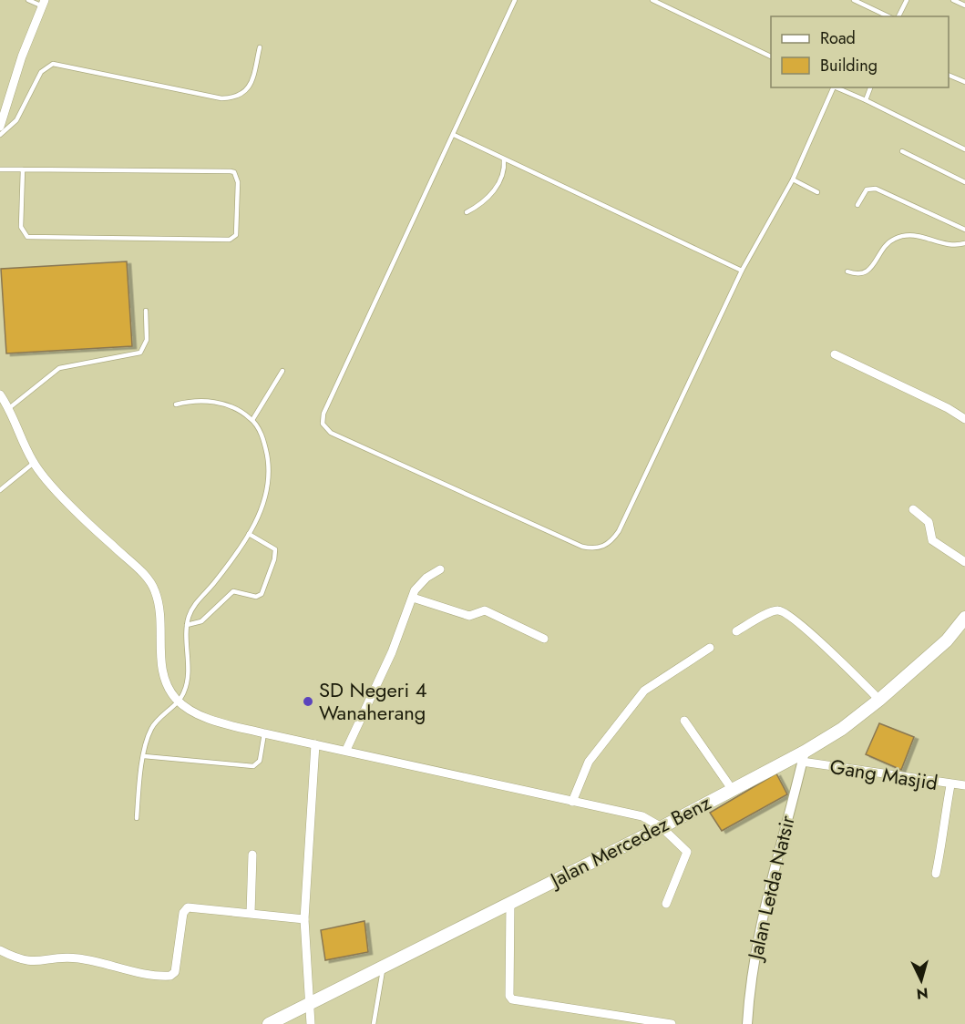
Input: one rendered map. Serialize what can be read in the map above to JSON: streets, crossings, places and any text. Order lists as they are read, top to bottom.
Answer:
{
  "streets": {
    "main road": ["Jalan Mercedez Benz"],
    "street": ["Gang Masjid", "Jalan Letda Natsir"]
  },
  "crossings": [
    ["Gang Masjid", "Jalan Mercedez Benz"],
    ["Gang Masjid", "Jalan Letda Natsir"],
    ["Jalan Mercedez Benz", "Jalan Letda Natsir"]
  ],
  "places": ["SD Negeri 4 Wanaherang"],
  "legend": ["Road", "Building"],
  "north": "bottom"
}
